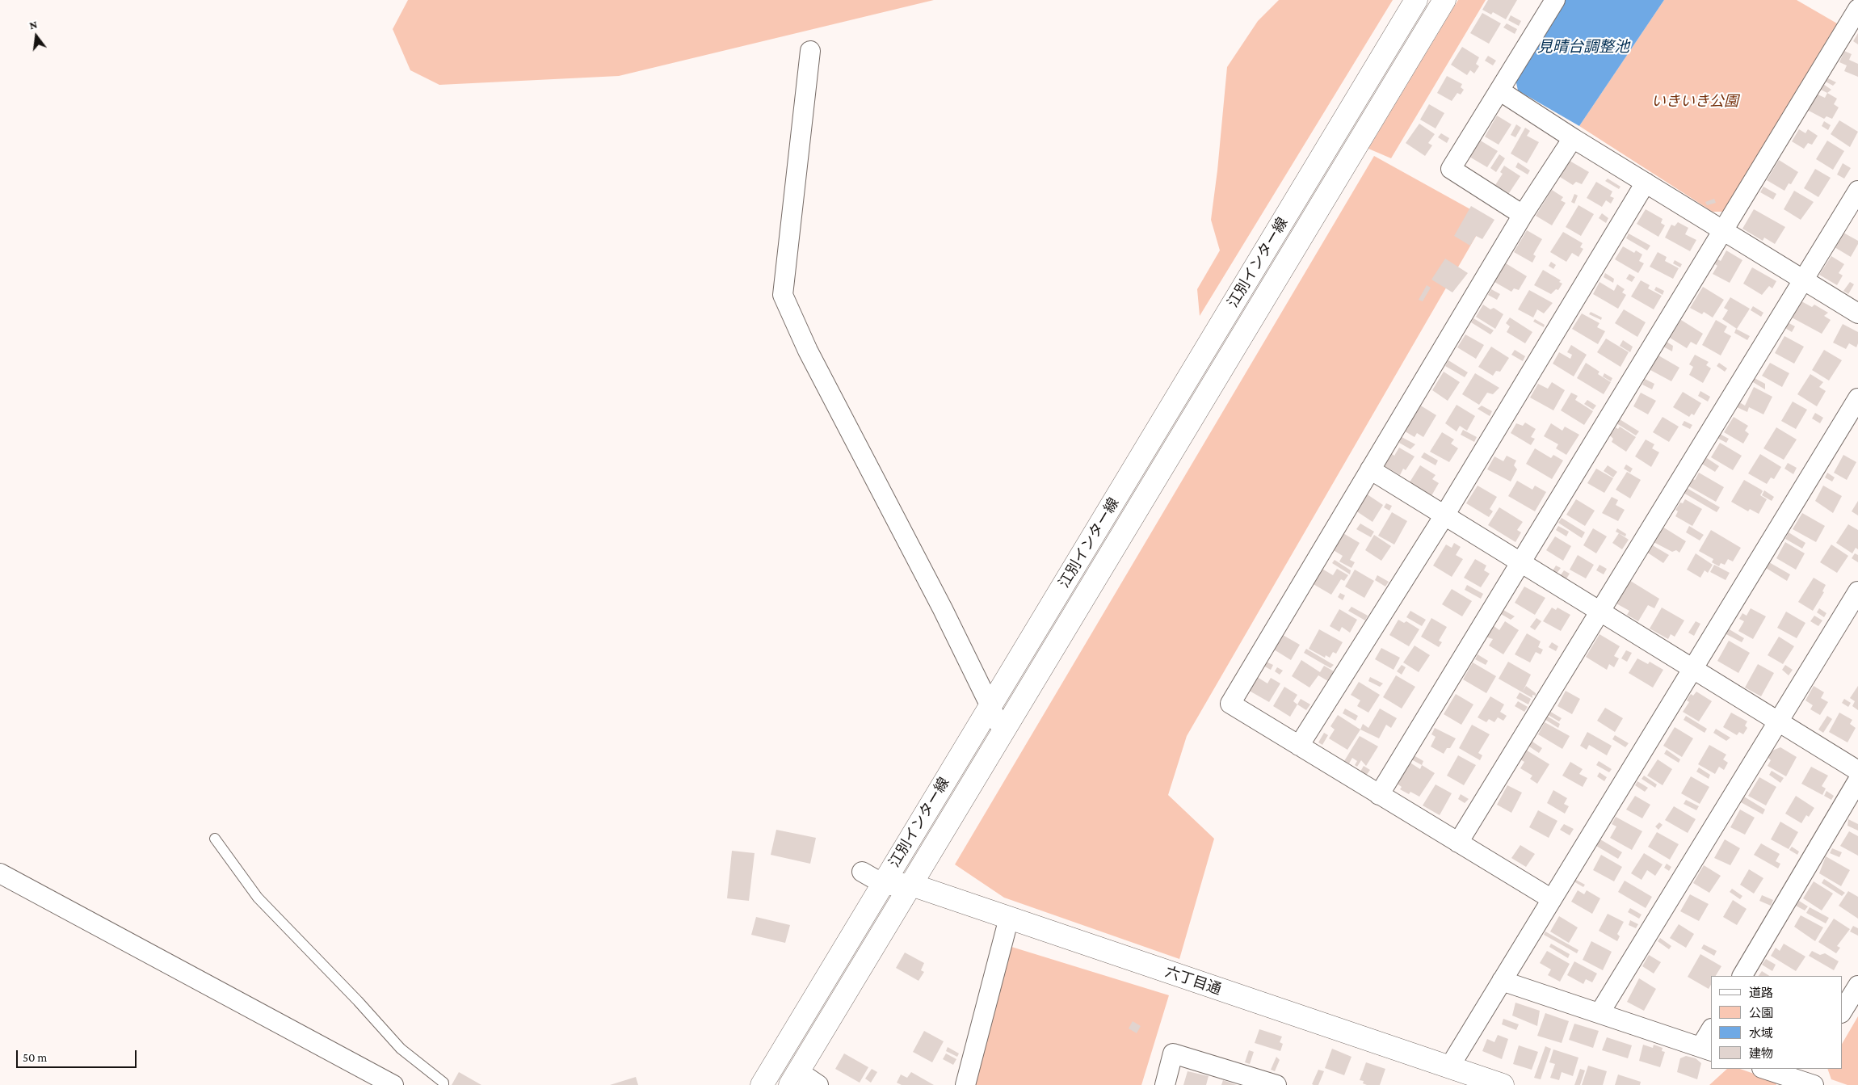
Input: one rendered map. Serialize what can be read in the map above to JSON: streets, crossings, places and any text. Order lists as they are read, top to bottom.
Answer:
{
  "streets": {
    "main road": ["江別インター線", "六丁目通"]
  },
  "crossings": [
    ["江別インター線", "六丁目通"]
  ],
  "water": ["見晴台調整池"],
  "parks": ["いきいき公園"],
  "legend": [
    "道路",
    "公園",
    "水域",
    "建物"
  ],
  "scale_bar": "50 m",
  "north": "top"
}
